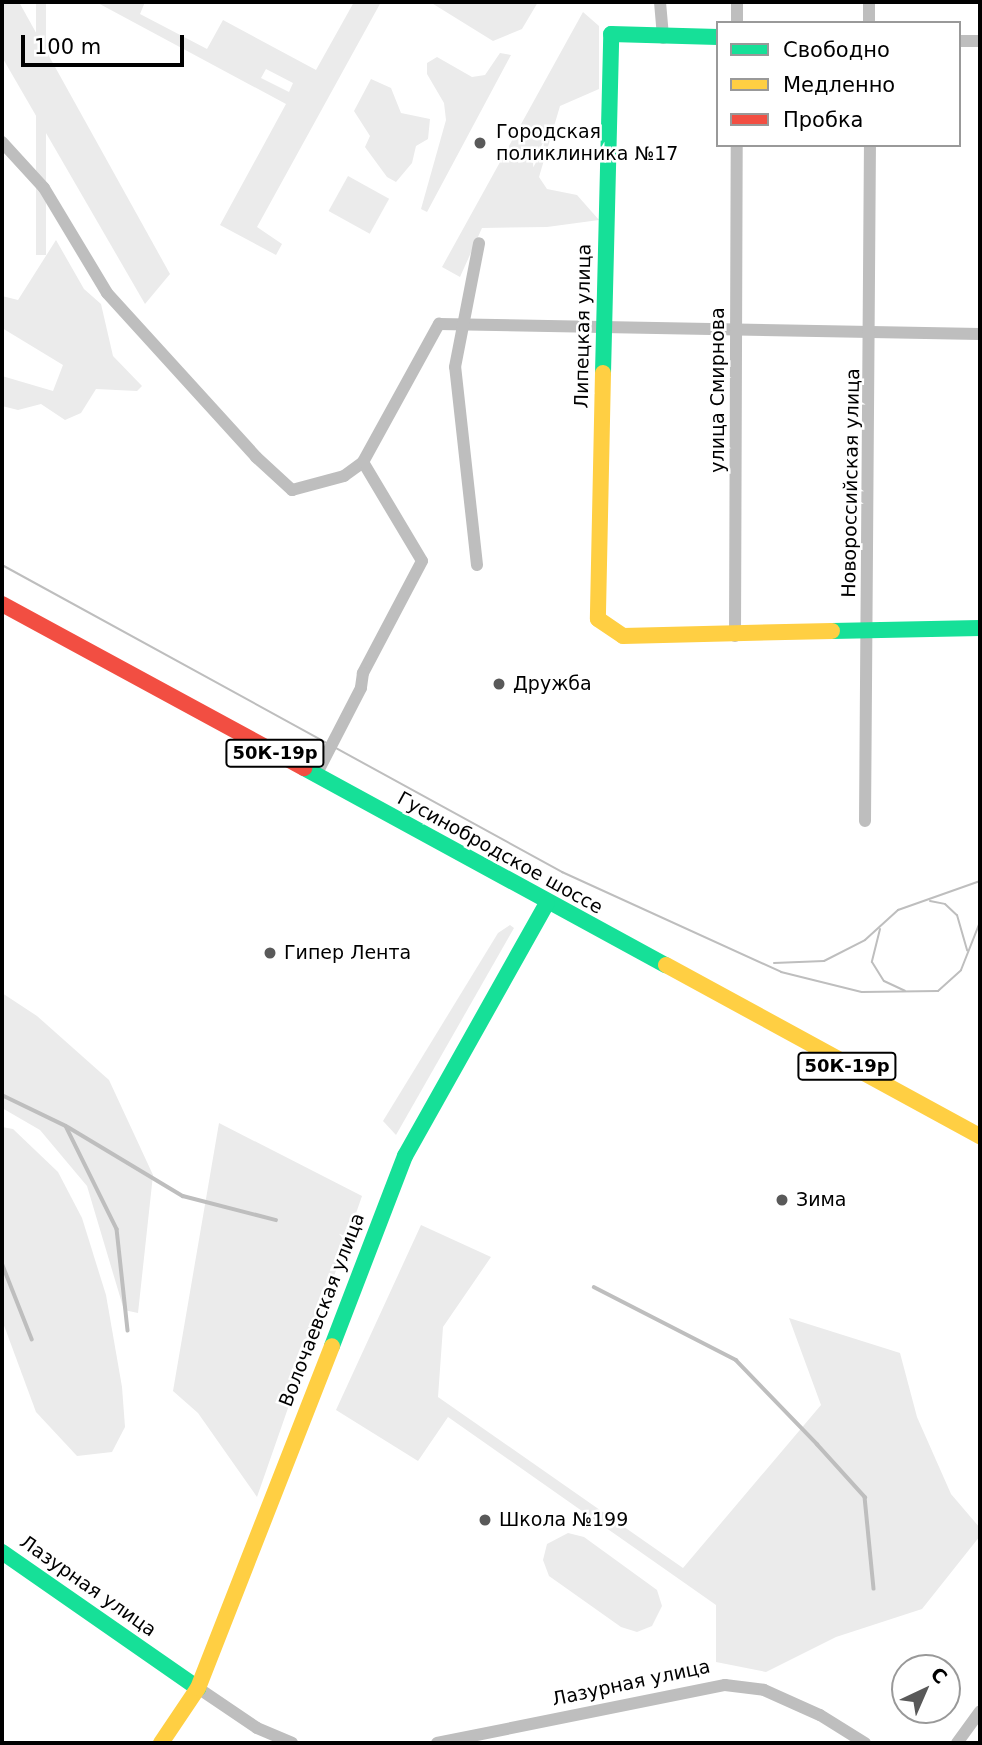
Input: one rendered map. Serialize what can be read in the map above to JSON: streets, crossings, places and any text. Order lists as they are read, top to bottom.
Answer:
{
  "streets": {
    "street": [
      "Липецкая улица",
      "улица Смирнова",
      "Новороссийская улица",
      "50К-19р",
      "Гусинобродское шоссе",
      "Волочаевская улица",
      "Лазурная улица"
    ]
  },
  "crossings": [
    ["Липецкая улица", "улица Смирнова"],
    ["Гусинобродское шоссе", "Волочаевская улица"],
    ["Волочаевская улица", "Лазурная улица"]
  ],
  "places": [
    "Городская поликлиника №17",
    "Дружба",
    "Гипер Лента",
    "Зима",
    "Школа №199"
  ],
  "legend": ["Свободно", "Медленно", "Пробка"],
  "scale_bar": "100 m",
  "north": "top right"
}
